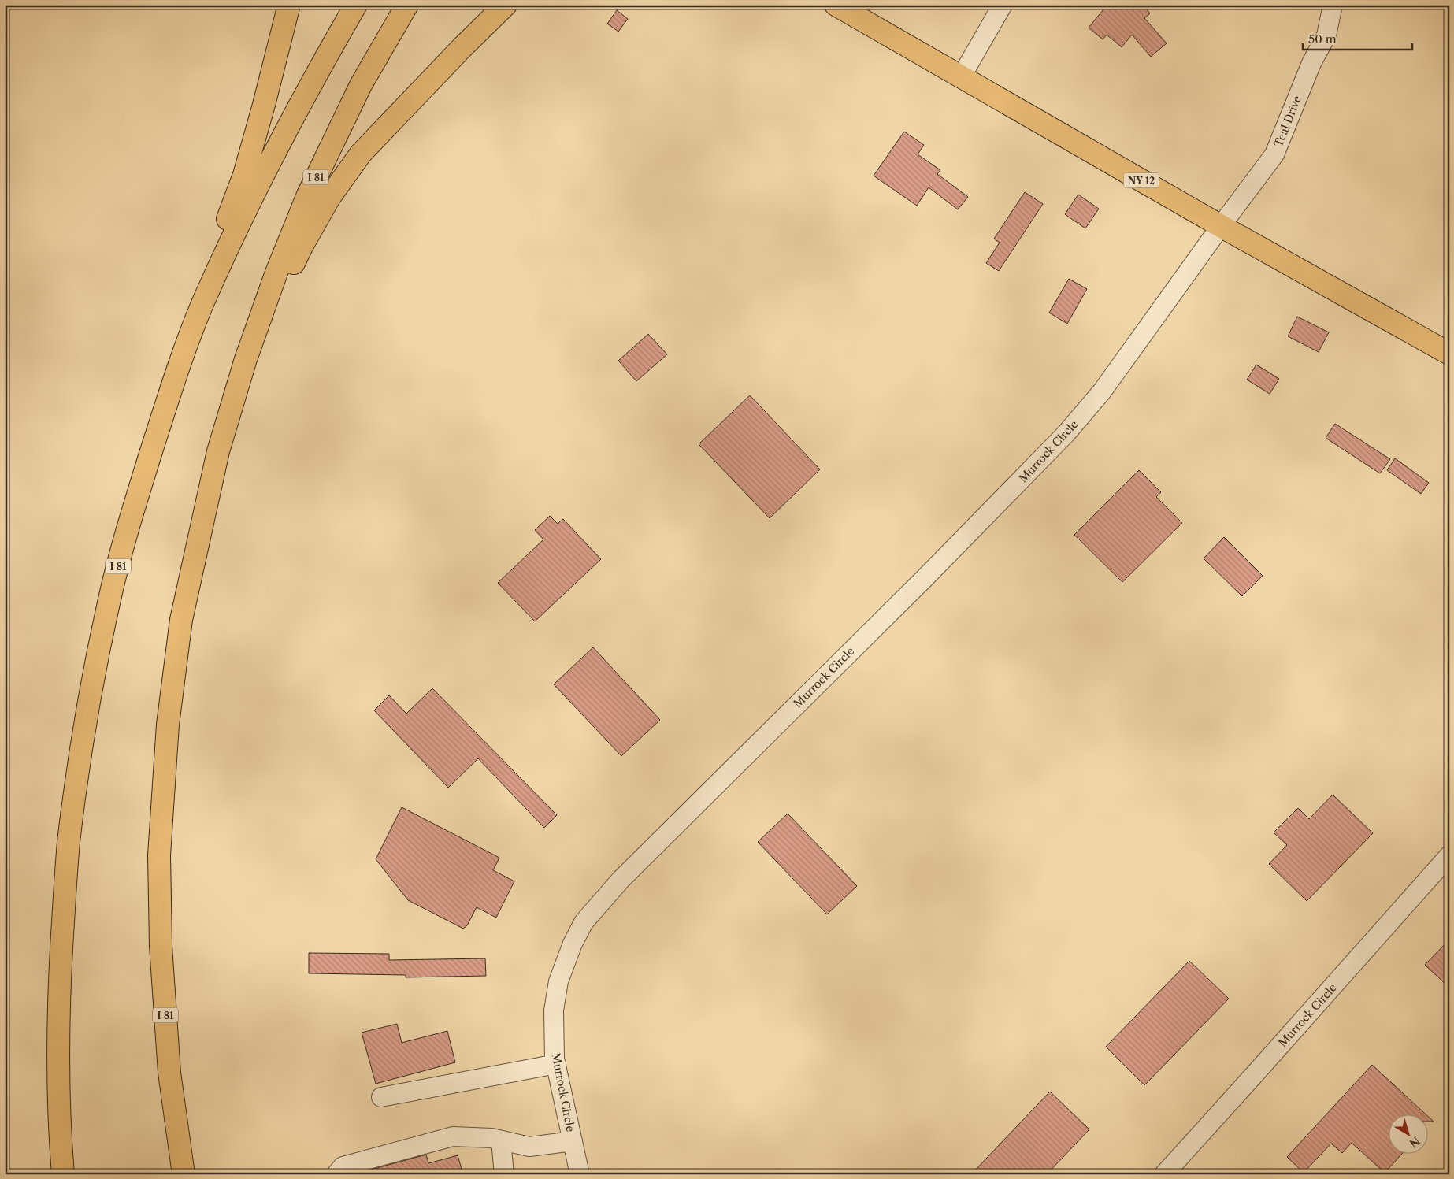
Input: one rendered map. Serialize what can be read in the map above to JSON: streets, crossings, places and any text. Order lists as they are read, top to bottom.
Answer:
{
  "streets": {
    "main road": ["I 81", "NY 12"],
    "street": ["Teal Drive", "Murrock Circle"]
  },
  "crossings": [
    ["Teal Drive", "NY 12"],
    ["Teal Drive", "Murrock Circle"],
    ["NY 12", "Murrock Circle"]
  ],
  "scale_bar": "50 m",
  "north": "bottom right"
}
